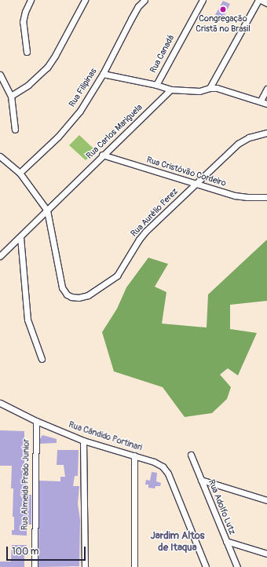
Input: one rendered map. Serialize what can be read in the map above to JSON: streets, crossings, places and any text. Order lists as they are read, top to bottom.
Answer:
{
  "streets": {
    "street": [
      "Rua Canadá",
      "Rua Filipinas",
      "Rua Carlos Mariguela",
      "Rua Cristóvão Cordeiro",
      "Rua Aurélio Perez",
      "Rua Cândido Portinari",
      "Rua Almeida Prado Junior",
      "Rua Adolfo Lutz"
    ]
  },
  "crossings": [
    ["Rua Canadá", "Rua Filipinas"],
    ["Rua Filipinas", "Rua Aurélio Perez"],
    ["Rua Carlos Mariguela", "Rua Cristóvão Cordeiro"],
    ["Rua Carlos Mariguela", "Rua Aurélio Perez"],
    ["Rua Cristóvão Cordeiro", "Rua Aurélio Perez"],
    ["Rua Cândido Portinari", "Rua Almeida Prado Junior"]
  ],
  "districts": ["Jardim Altos de Itaqua"],
  "places": ["Congregação Cristã no Brasil"],
  "scale_bar": "100 m"
}
